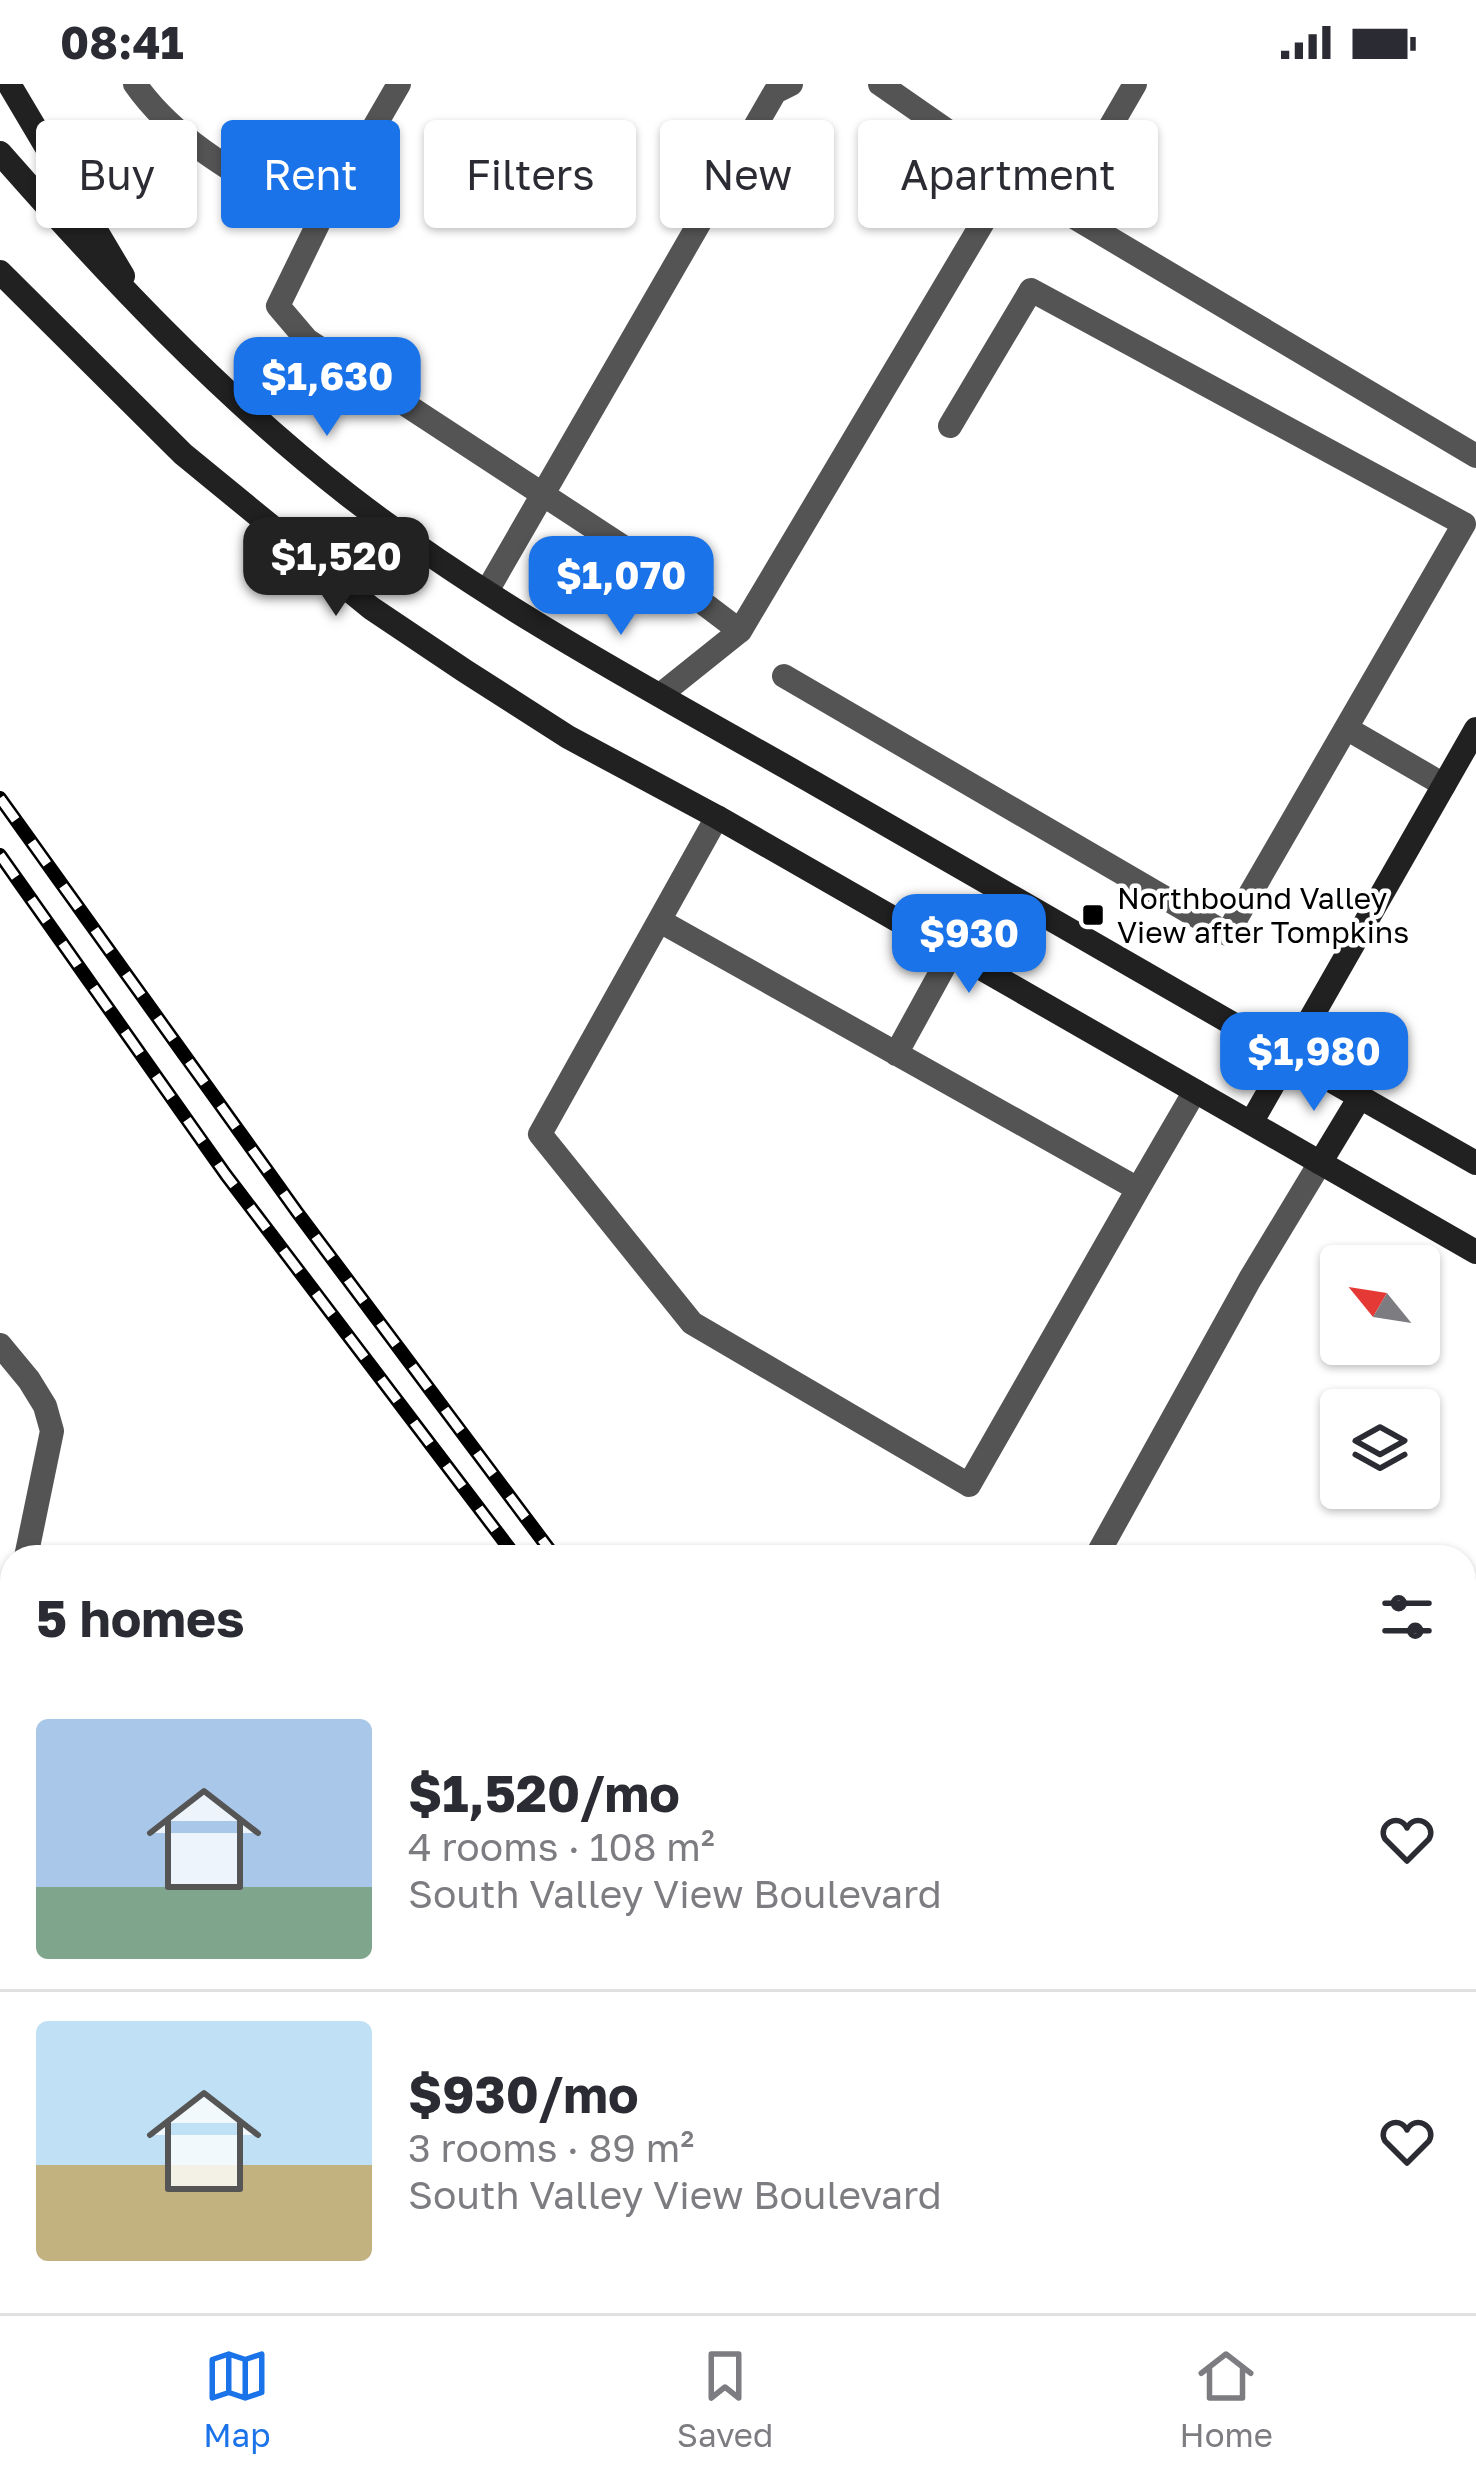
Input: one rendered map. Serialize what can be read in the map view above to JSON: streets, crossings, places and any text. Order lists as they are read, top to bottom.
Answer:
{
  "places": {
    "transit": ["Northbound Valley View after Tompkins"]
  },
  "north": "top left",
  "page": {
    "status": "08:41",
    "chip": [
      "Buy",
      "Rent",
      "Filters",
      "New",
      "Apartment"
    ],
    "price": [
      "$1,630",
      "$1,520",
      "$1,070",
      "$930",
      "$1,980"
    ],
    "heading": "5 homes",
    "list": [
      {
        "name": "$1,520/mo",
        "note": "4 rooms · 108 m² · South Valley View Boulevard"
      },
      {
        "name": "$930/mo",
        "note": "3 rooms · 89 m² · South Valley View Boulevard"
      }
    ],
    "tabs": ["Map", "Saved", "Home"]
  }
}
